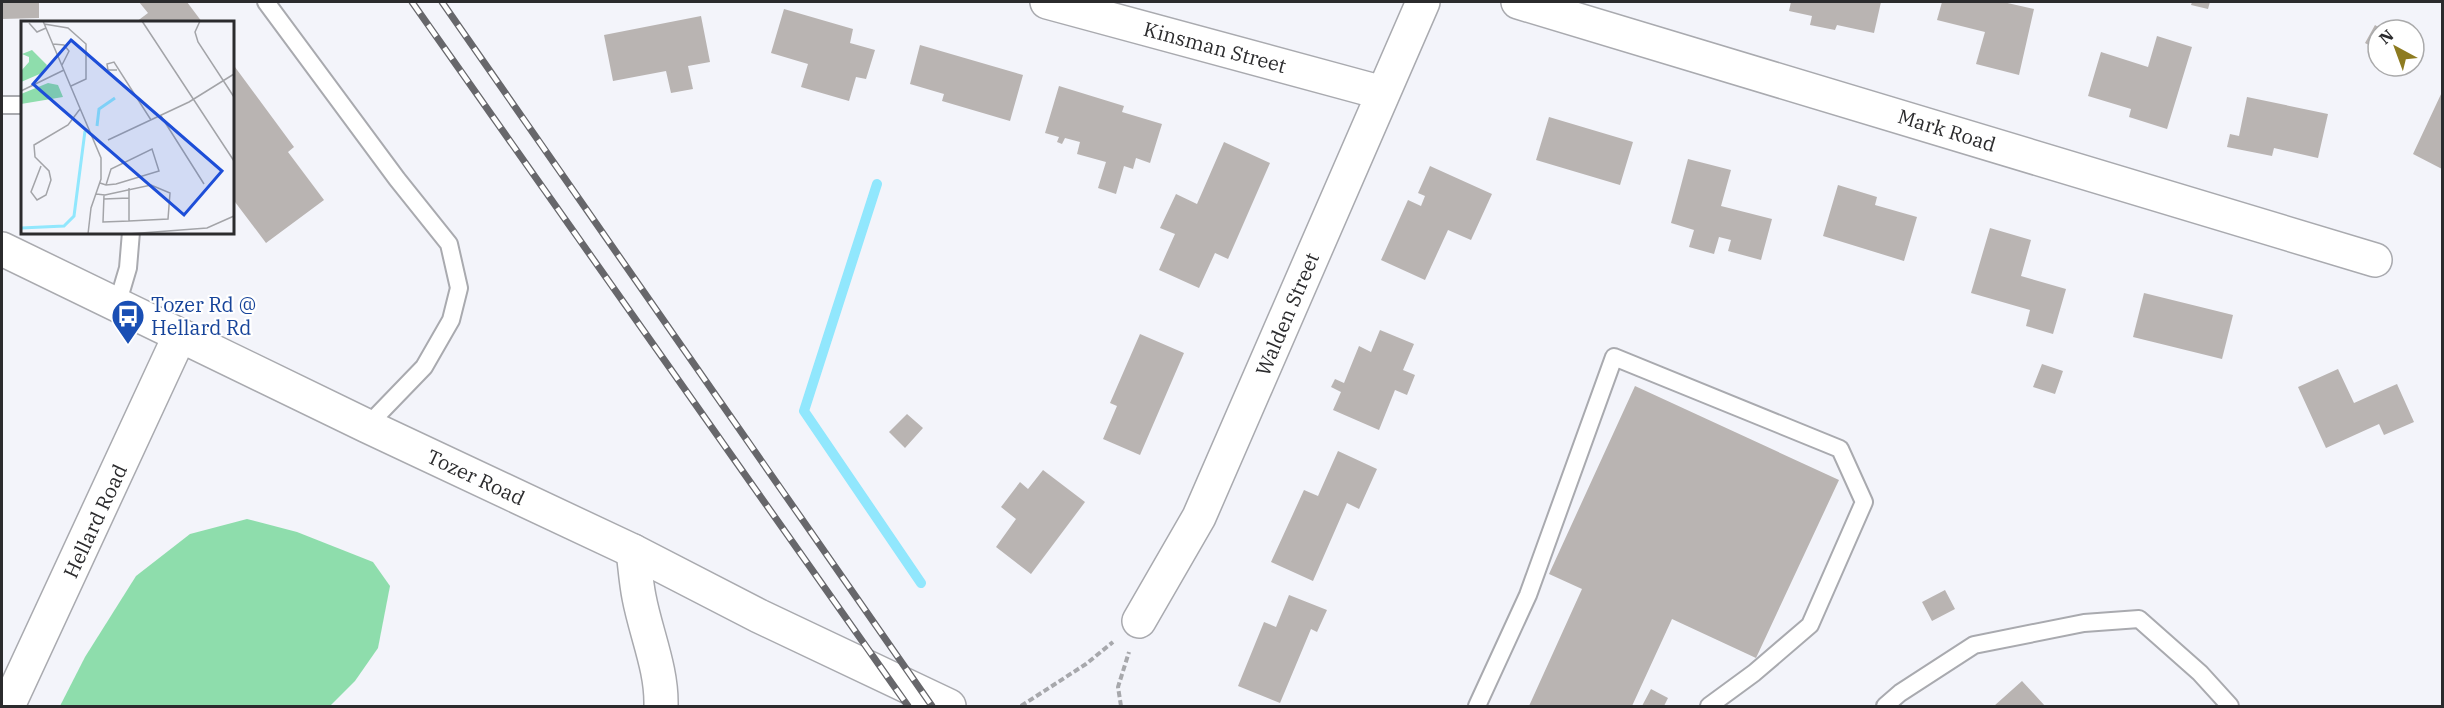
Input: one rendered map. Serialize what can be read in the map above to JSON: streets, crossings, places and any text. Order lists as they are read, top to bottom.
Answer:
{
  "streets": {
    "street": [
      "Kinsman Street",
      "Mark Road",
      "Walden Street",
      "Tozer Road",
      "Hellard Road"
    ]
  },
  "crossings": [
    ["Kinsman Street", "Walden Street"],
    ["Tozer Road", "Hellard Road"]
  ],
  "places": {
    "bus stop": ["Tozer Rd @ Hellard Rd"]
  },
  "north": "top left"
}
